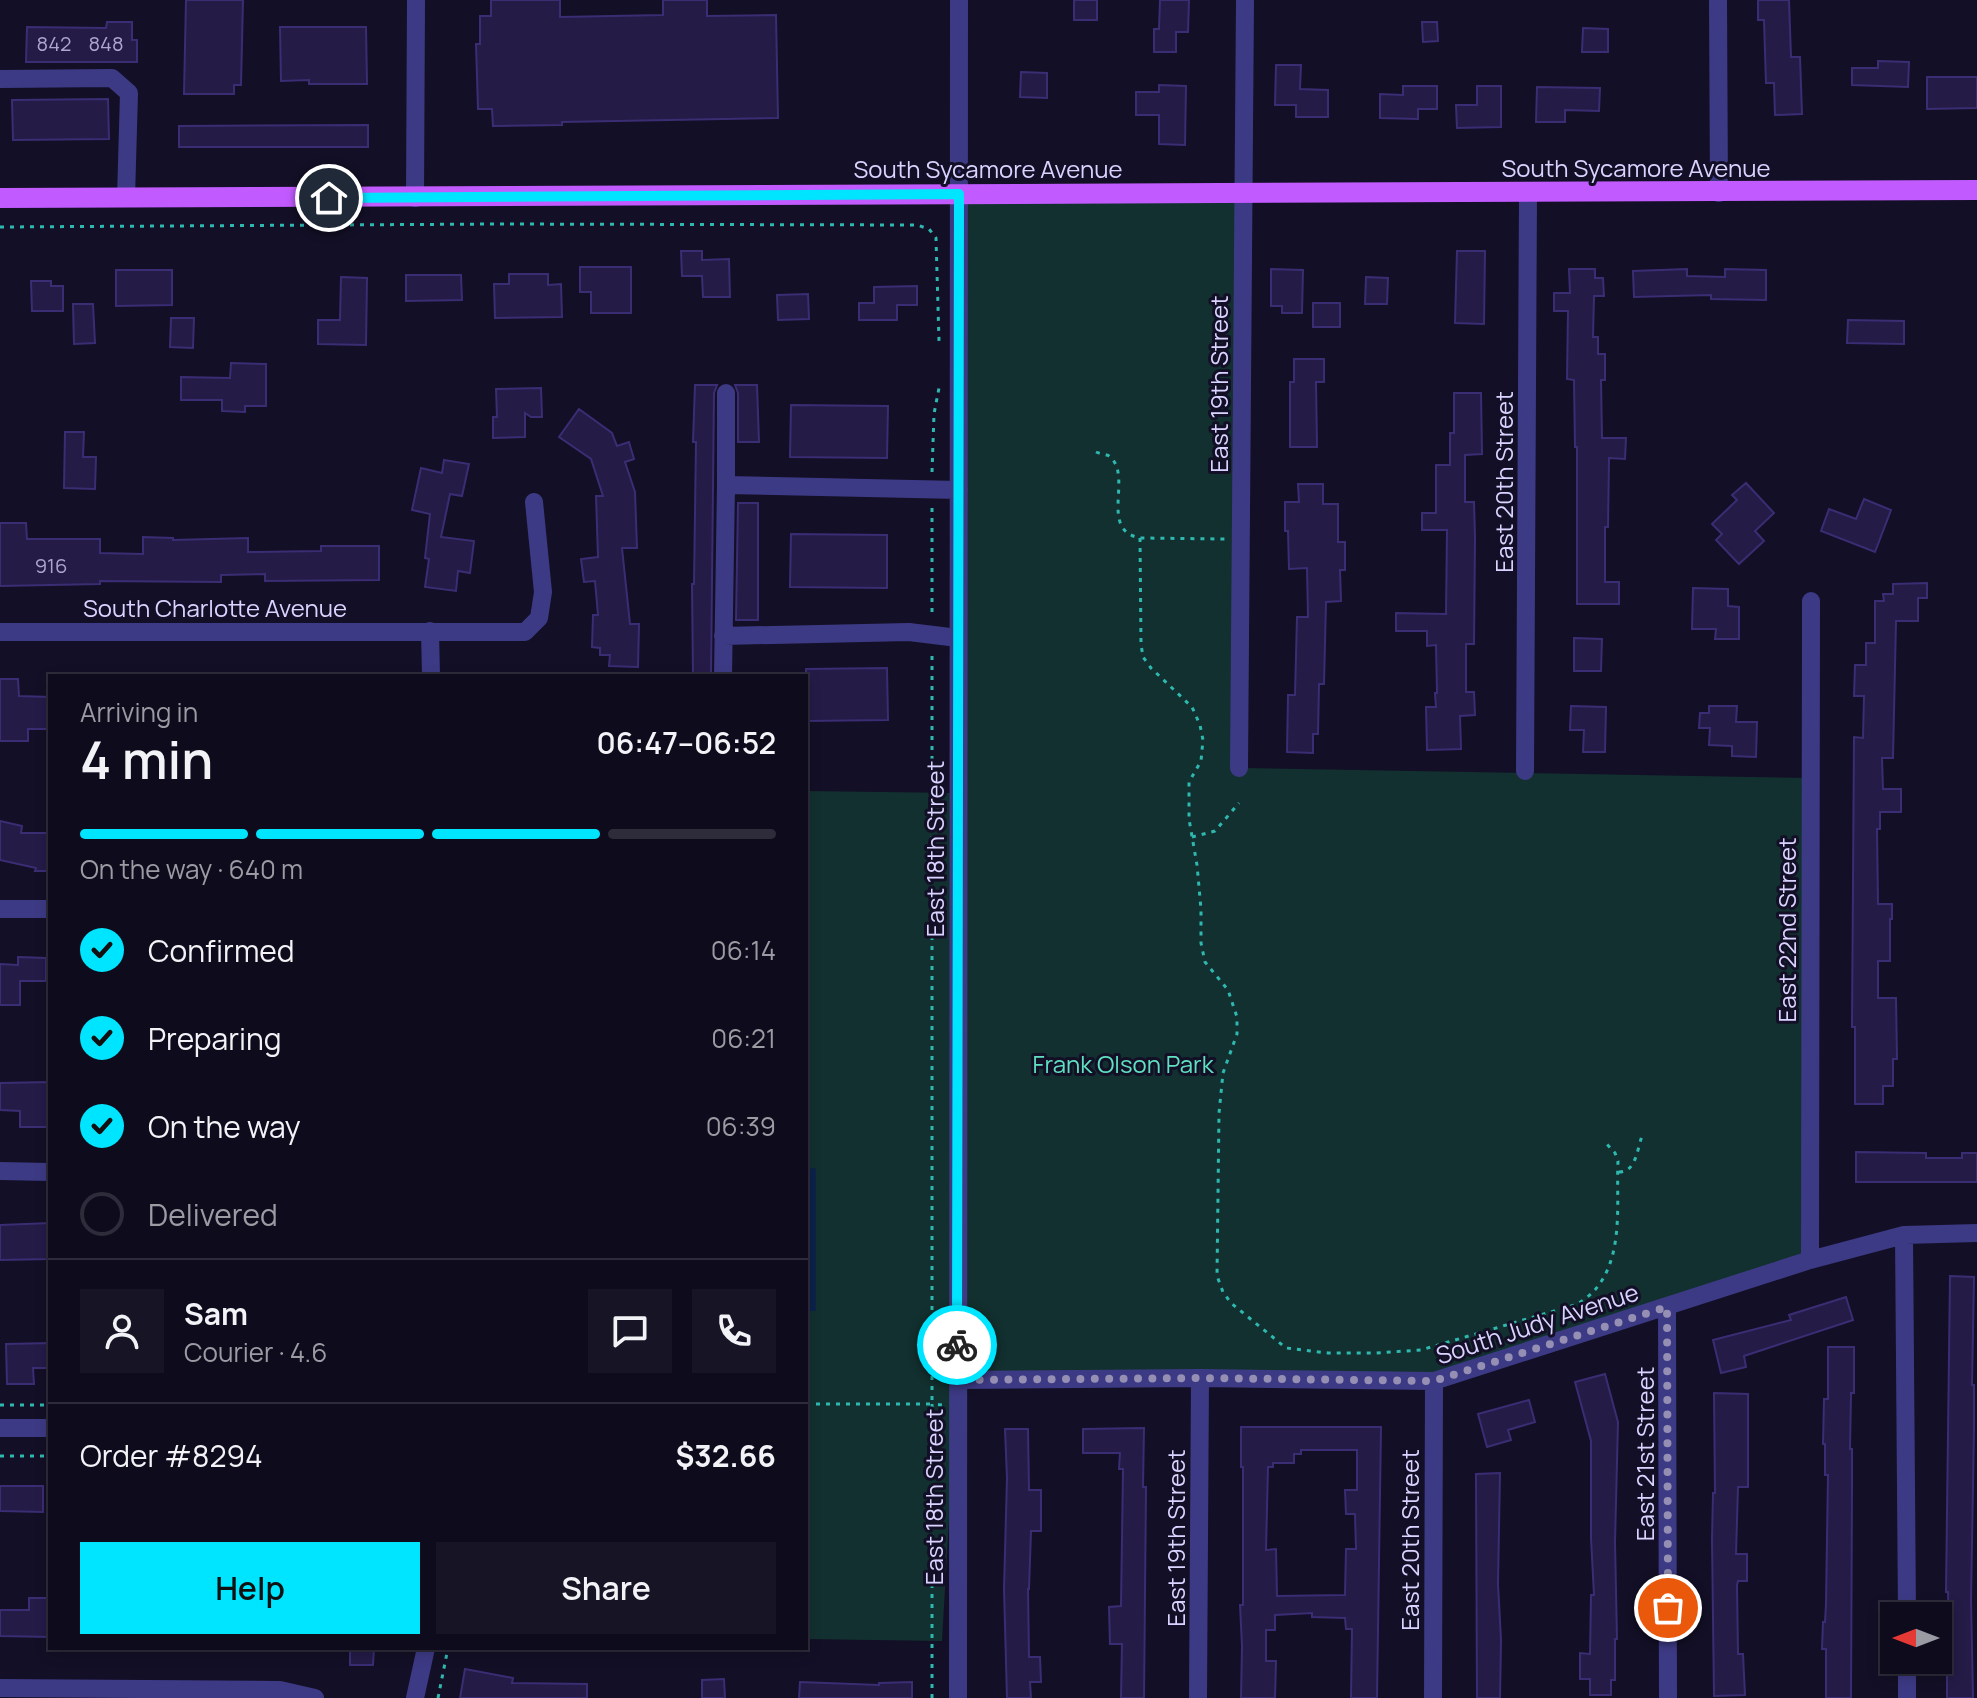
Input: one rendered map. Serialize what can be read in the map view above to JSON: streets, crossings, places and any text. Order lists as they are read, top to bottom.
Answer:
{
  "streets": {
    "main road": ["South Sycamore Avenue"],
    "street": [
      "East 19th Street",
      "East 20th Street",
      "South Charlotte Avenue",
      "East 18th Street",
      "East 22nd Street",
      "South Judy Avenue",
      "East 21st Street"
    ]
  },
  "crossings": [
    ["South Sycamore Avenue", "East 19th Street"],
    ["South Sycamore Avenue", "East 20th Street"],
    ["South Sycamore Avenue", "East 18th Street"],
    ["East 19th Street", "South Judy Avenue"],
    ["East 20th Street", "South Judy Avenue"],
    ["East 18th Street", "South Judy Avenue"],
    ["East 22nd Street", "South Judy Avenue"],
    ["South Judy Avenue", "East 21st Street"]
  ],
  "parks": ["Frank Olson Park"],
  "house_numbers": ["842", "848", "916"],
  "north": "left",
  "page": {
    "heading": ["4 min", "Arriving in", "06:47–06:52"],
    "panel": [
      "Sam",
      "Courier · 4.6",
      "Order #8294",
      "$32.66"
    ],
    "bar": "On the way · 640 m",
    "list": [
      ["Confirmed", "06:14"],
      ["Preparing", "06:21"],
      ["On the way", "06:39"],
      "Delivered"
    ],
    "buttons": ["Help", "Share"]
  }
}
